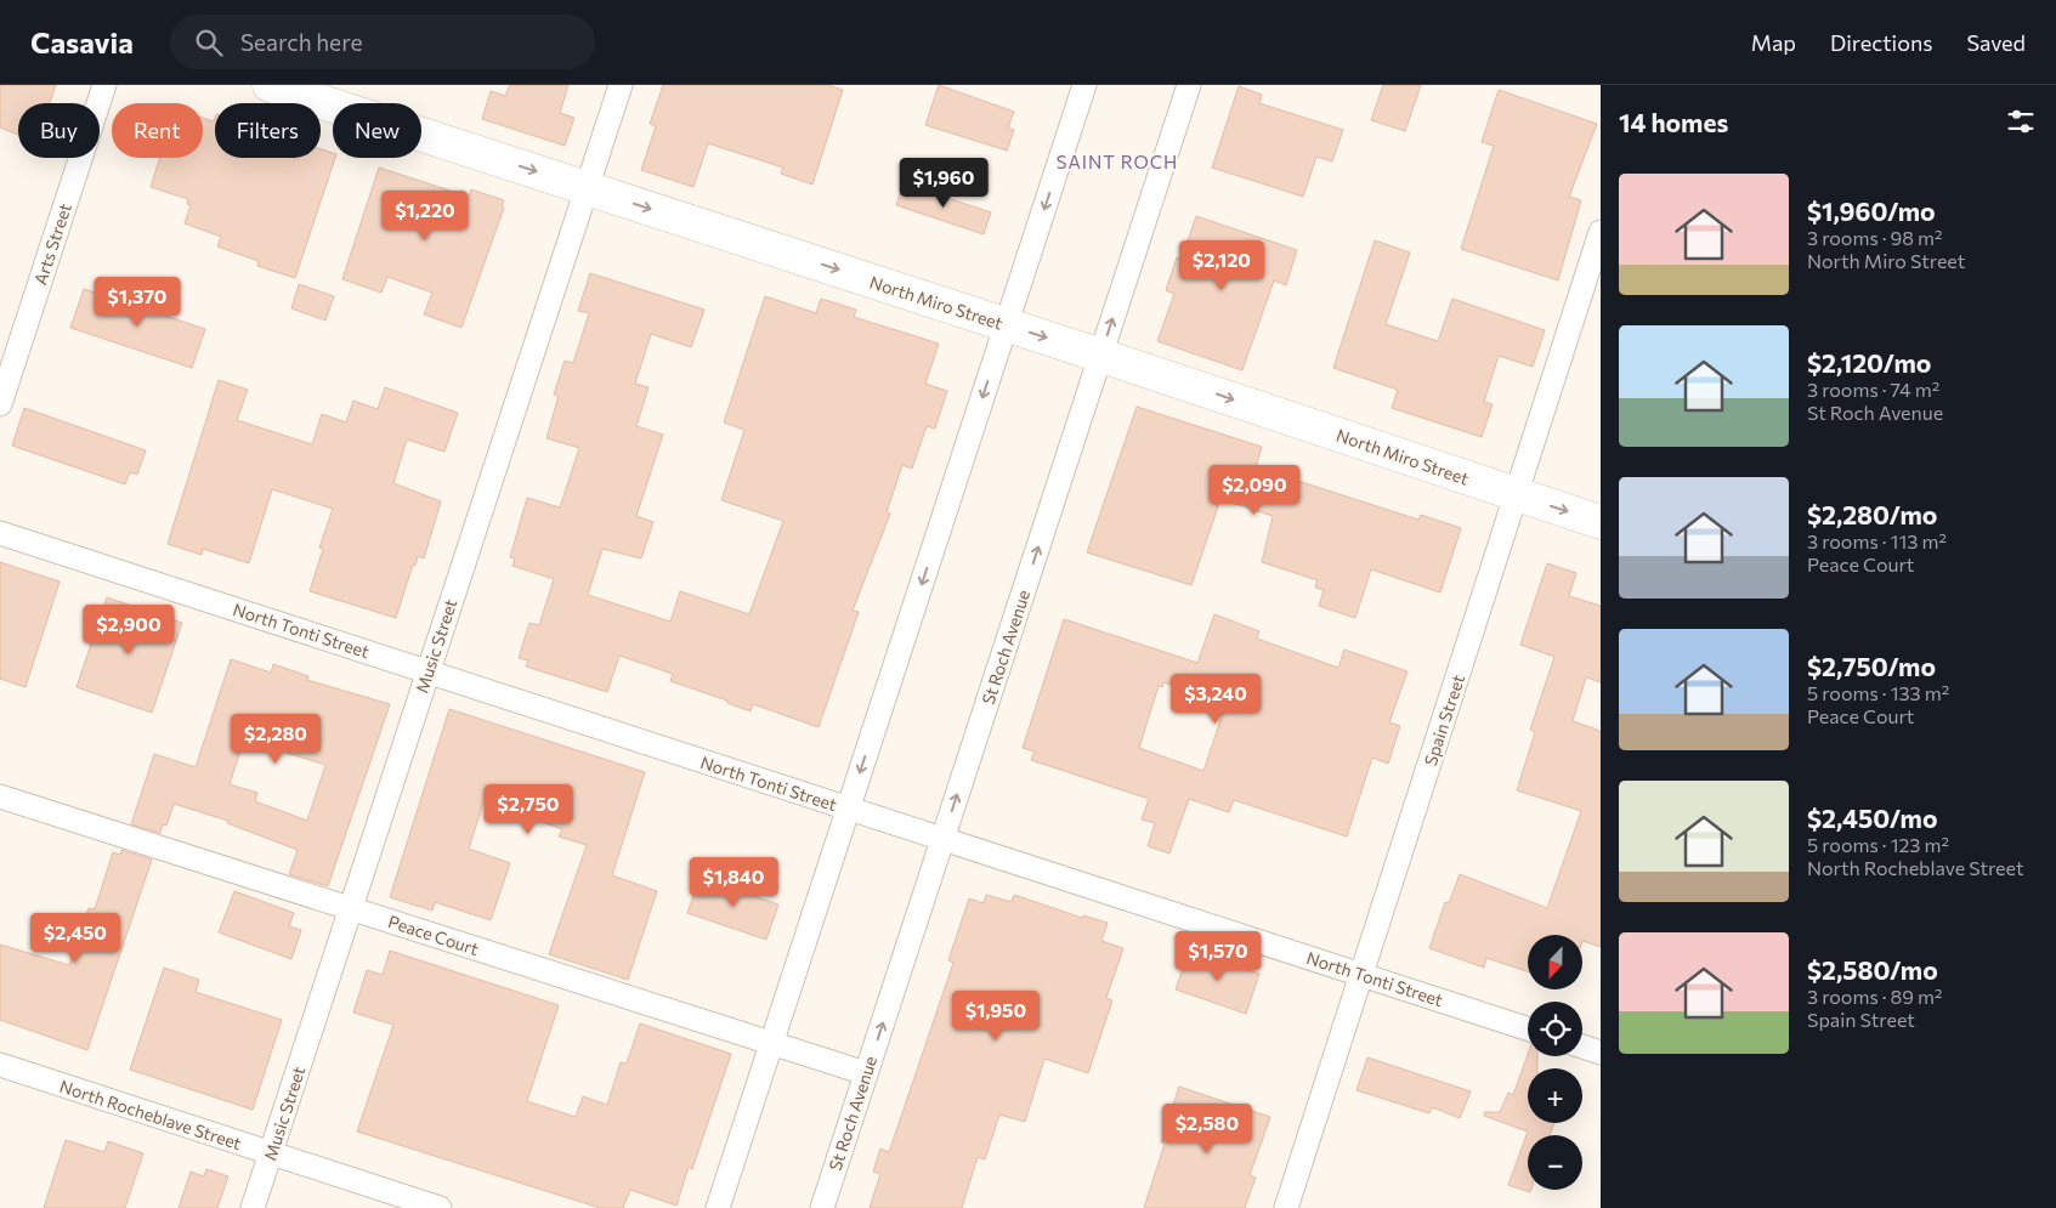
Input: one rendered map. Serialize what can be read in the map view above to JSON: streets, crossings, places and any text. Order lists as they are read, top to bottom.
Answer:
{
  "streets": {
    "street": [
      "Arts Street",
      "North Miro Street",
      "North Tonti Street",
      "Music Street",
      "St Roch Avenue",
      "Spain Street",
      "Peace Court",
      "North Rocheblave Street"
    ]
  },
  "crossings": [
    ["North Miro Street", "Music Street"],
    ["North Miro Street", "St Roch Avenue"],
    ["North Miro Street", "Spain Street"],
    ["North Tonti Street", "Music Street"],
    ["North Tonti Street", "St Roch Avenue"],
    ["North Tonti Street", "Spain Street"],
    ["Music Street", "Peace Court"],
    ["Music Street", "North Rocheblave Street"],
    ["St Roch Avenue", "Peace Court"]
  ],
  "one_way": ["North Miro Street"],
  "districts": ["SAINT ROCH"],
  "north": "bottom",
  "page": {
    "header": "Casavia",
    "search": "Search here",
    "nav": ["Map", "Directions", "Saved"],
    "heading": "14 homes",
    "chip": [
      "Buy",
      "Rent",
      "Filters",
      "New"
    ],
    "price": [
      "$1,960",
      "$1,220",
      "$2,120",
      "$1,370",
      "$2,090",
      "$2,900",
      "$3,240",
      "$2,280",
      "$2,750",
      "$1,840",
      "$2,450",
      "$1,570",
      "$1,950",
      "$2,580"
    ],
    "list": [
      {
        "name": "$1,960/mo",
        "note": "3 rooms · 98 m² · North Miro Street"
      },
      {
        "name": "$2,120/mo",
        "note": "3 rooms · 74 m² · St Roch Avenue"
      },
      {
        "name": "$2,280/mo",
        "note": "3 rooms · 113 m² · Peace Court"
      },
      {
        "name": "$2,750/mo",
        "note": "5 rooms · 133 m² · Peace Court"
      },
      {
        "name": "$2,450/mo",
        "note": "5 rooms · 123 m² · North Rocheblave Street"
      },
      {
        "name": "$2,580/mo",
        "note": "3 rooms · 89 m² · Spain Street"
      }
    ],
    "map_buttons": ["+", "−"]
  }
}
